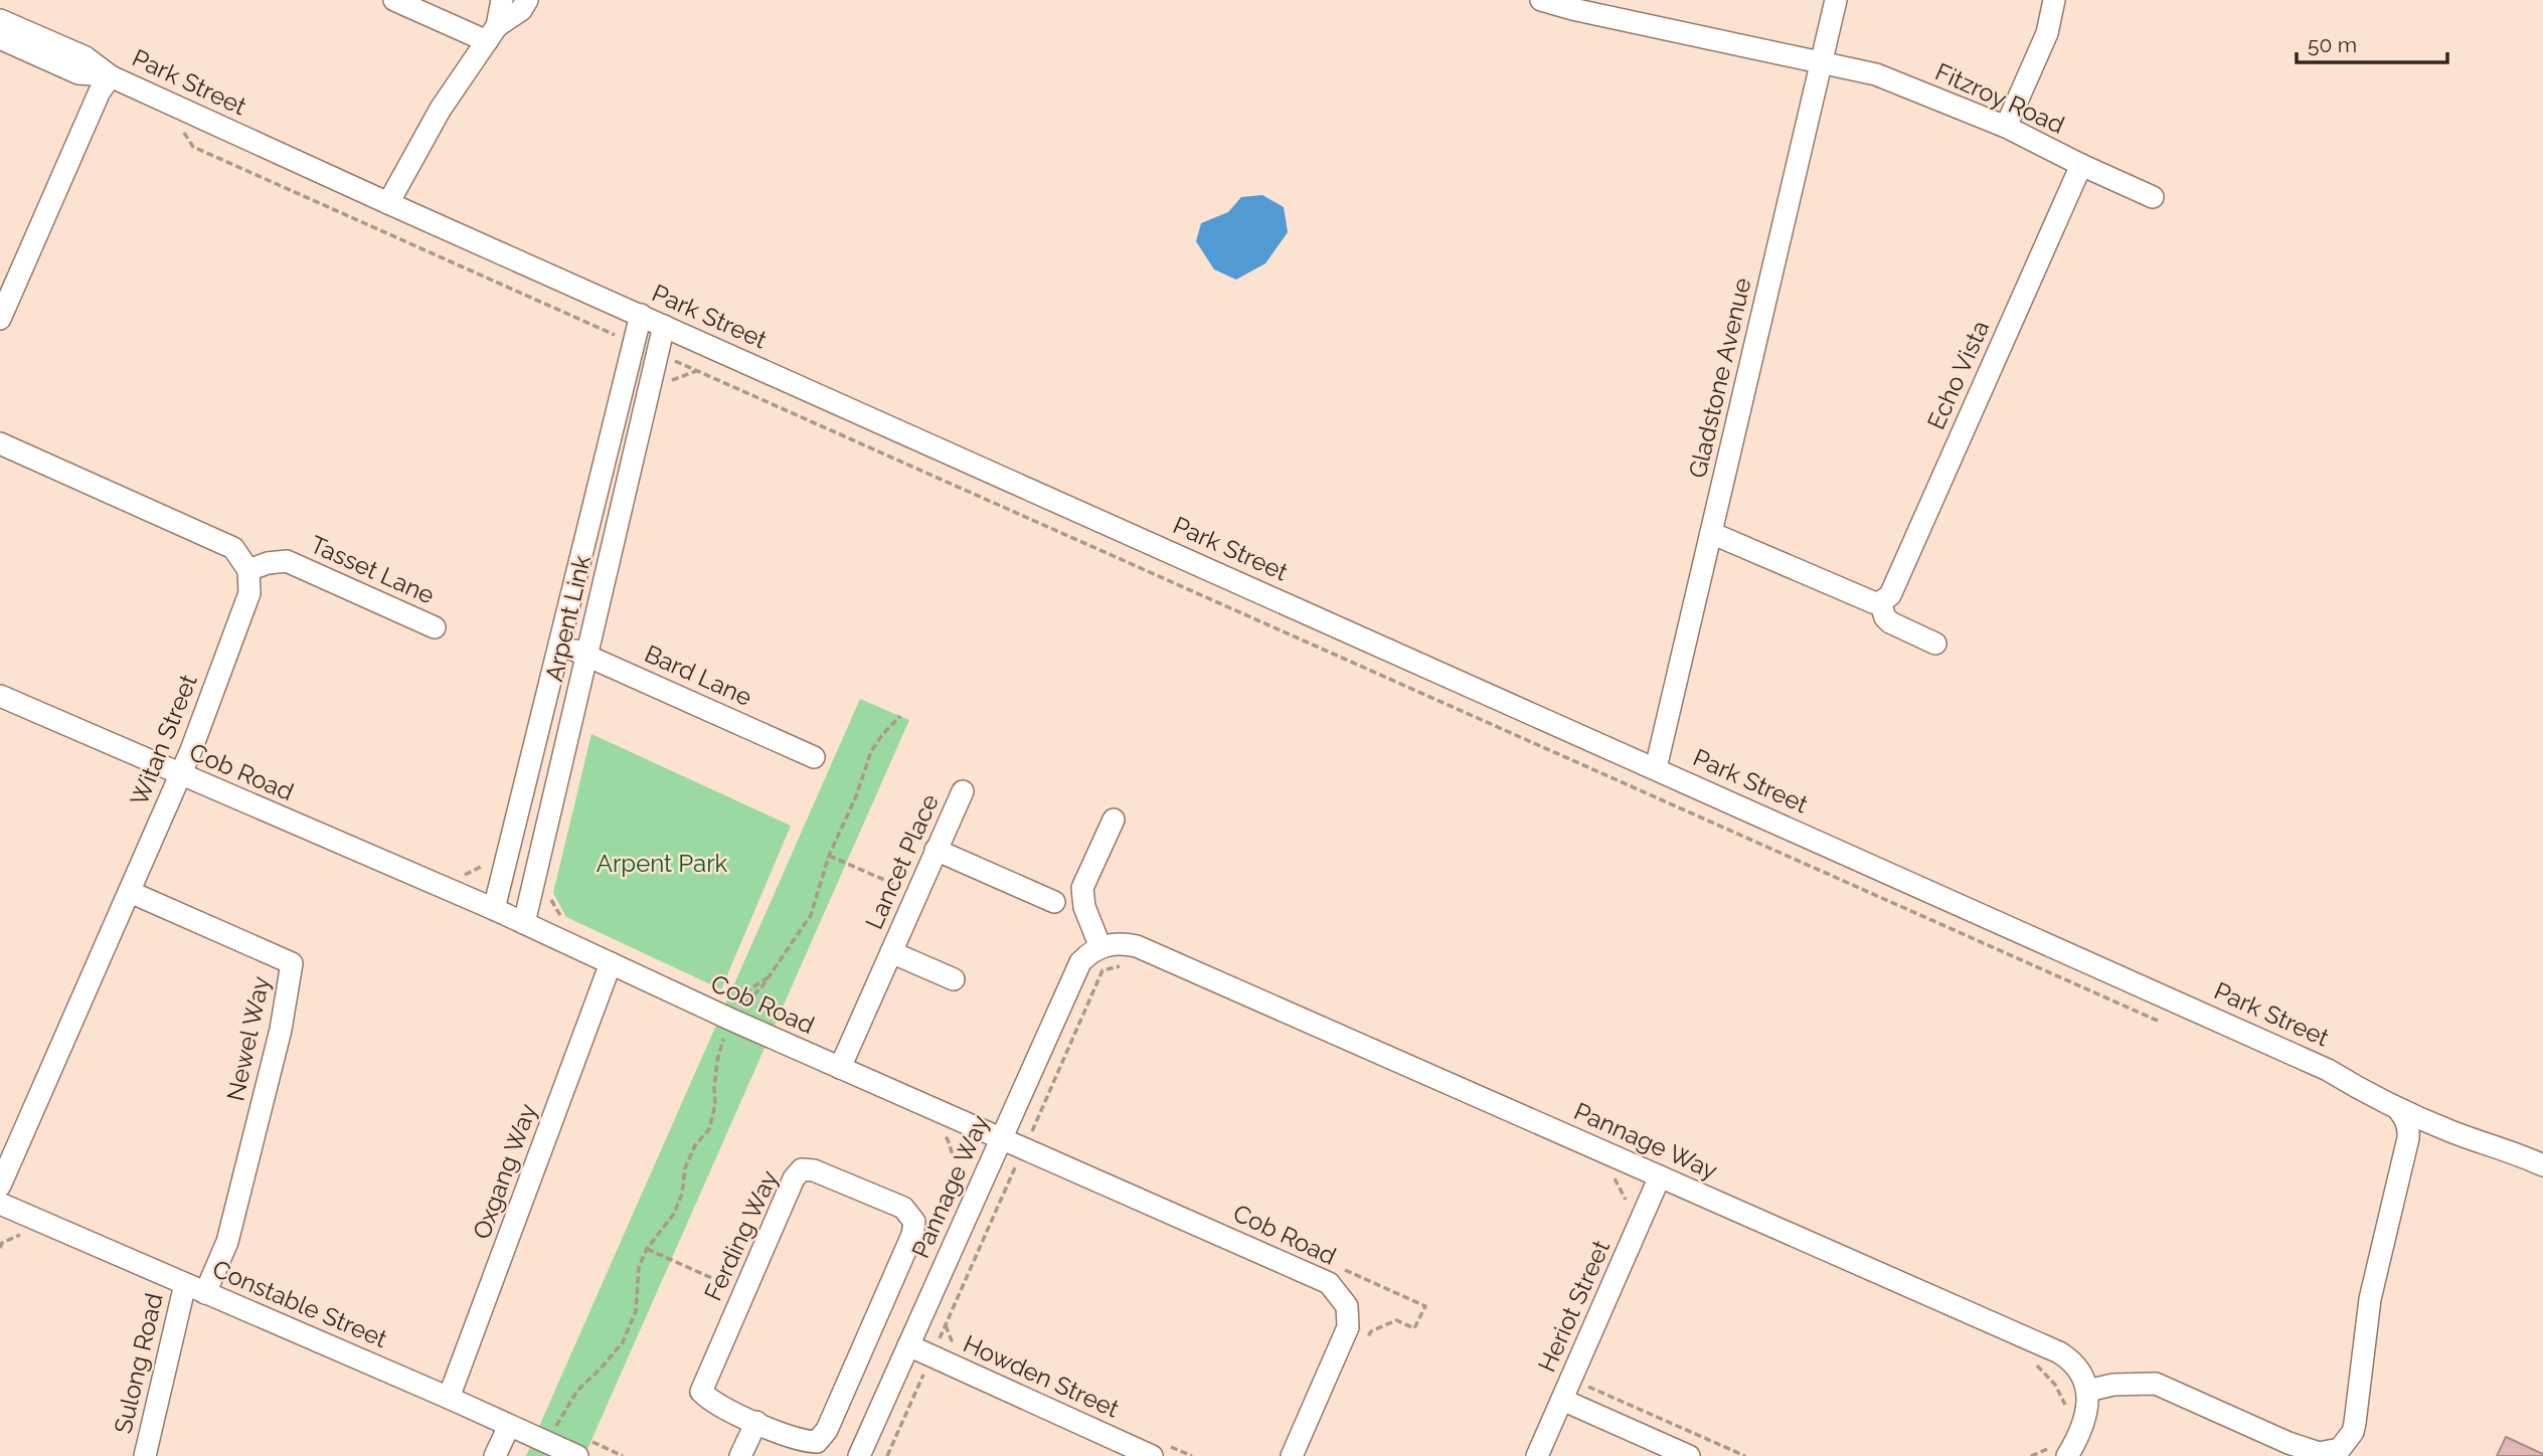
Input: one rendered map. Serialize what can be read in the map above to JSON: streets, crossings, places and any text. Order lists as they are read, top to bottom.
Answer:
{
  "streets": {
    "street": [
      "Park Street",
      "Fitzroy Road",
      "Echo Vista",
      "Gladstone Avenue",
      "Tasset Lane",
      "Arpent Link",
      "Bard Lane",
      "Witan Street",
      "Cob Road",
      "Lancet Place",
      "Newel Way",
      "Pannage Way",
      "Oxgang Way",
      "Ferding Way",
      "Constable Street",
      "Heriot Street",
      "Sulong Road",
      "Howden Street"
    ]
  },
  "crossings": [
    ["Park Street", "Gladstone Avenue"],
    ["Park Street", "Arpent Link"],
    ["Fitzroy Road", "Echo Vista"],
    ["Fitzroy Road", "Gladstone Avenue"],
    ["Tasset Lane", "Witan Street"],
    ["Arpent Link", "Bard Lane"],
    ["Arpent Link", "Cob Road"],
    ["Witan Street", "Cob Road"],
    ["Witan Street", "Newel Way"],
    ["Cob Road", "Lancet Place"],
    ["Cob Road", "Pannage Way"],
    ["Cob Road", "Oxgang Way"],
    ["Newel Way", "Constable Street"],
    ["Pannage Way", "Heriot Street"],
    ["Pannage Way", "Howden Street"],
    ["Oxgang Way", "Constable Street"],
    ["Constable Street", "Sulong Road"]
  ],
  "parks": ["Arpent Park"],
  "scale_bar": "50 m"
}
